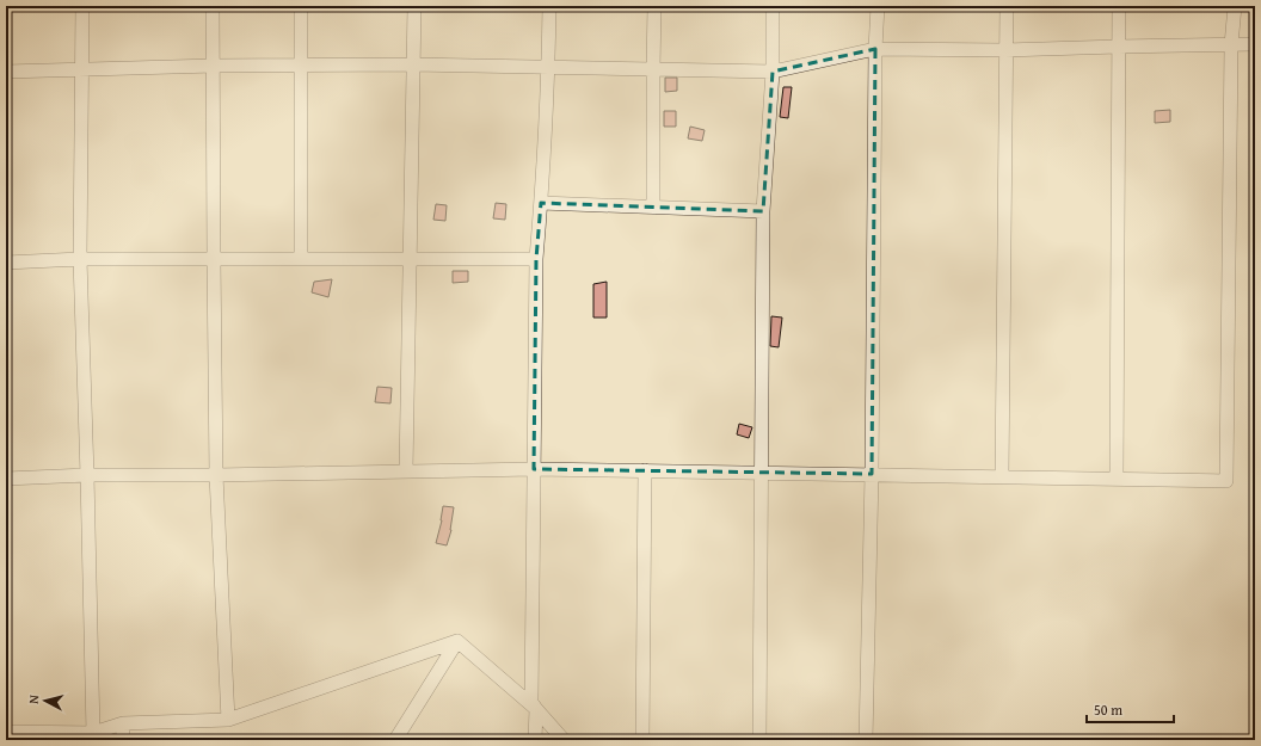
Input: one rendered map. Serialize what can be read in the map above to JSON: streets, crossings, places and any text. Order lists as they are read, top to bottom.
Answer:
{
  "scale_bar": "50 m",
  "north": "left"
}
